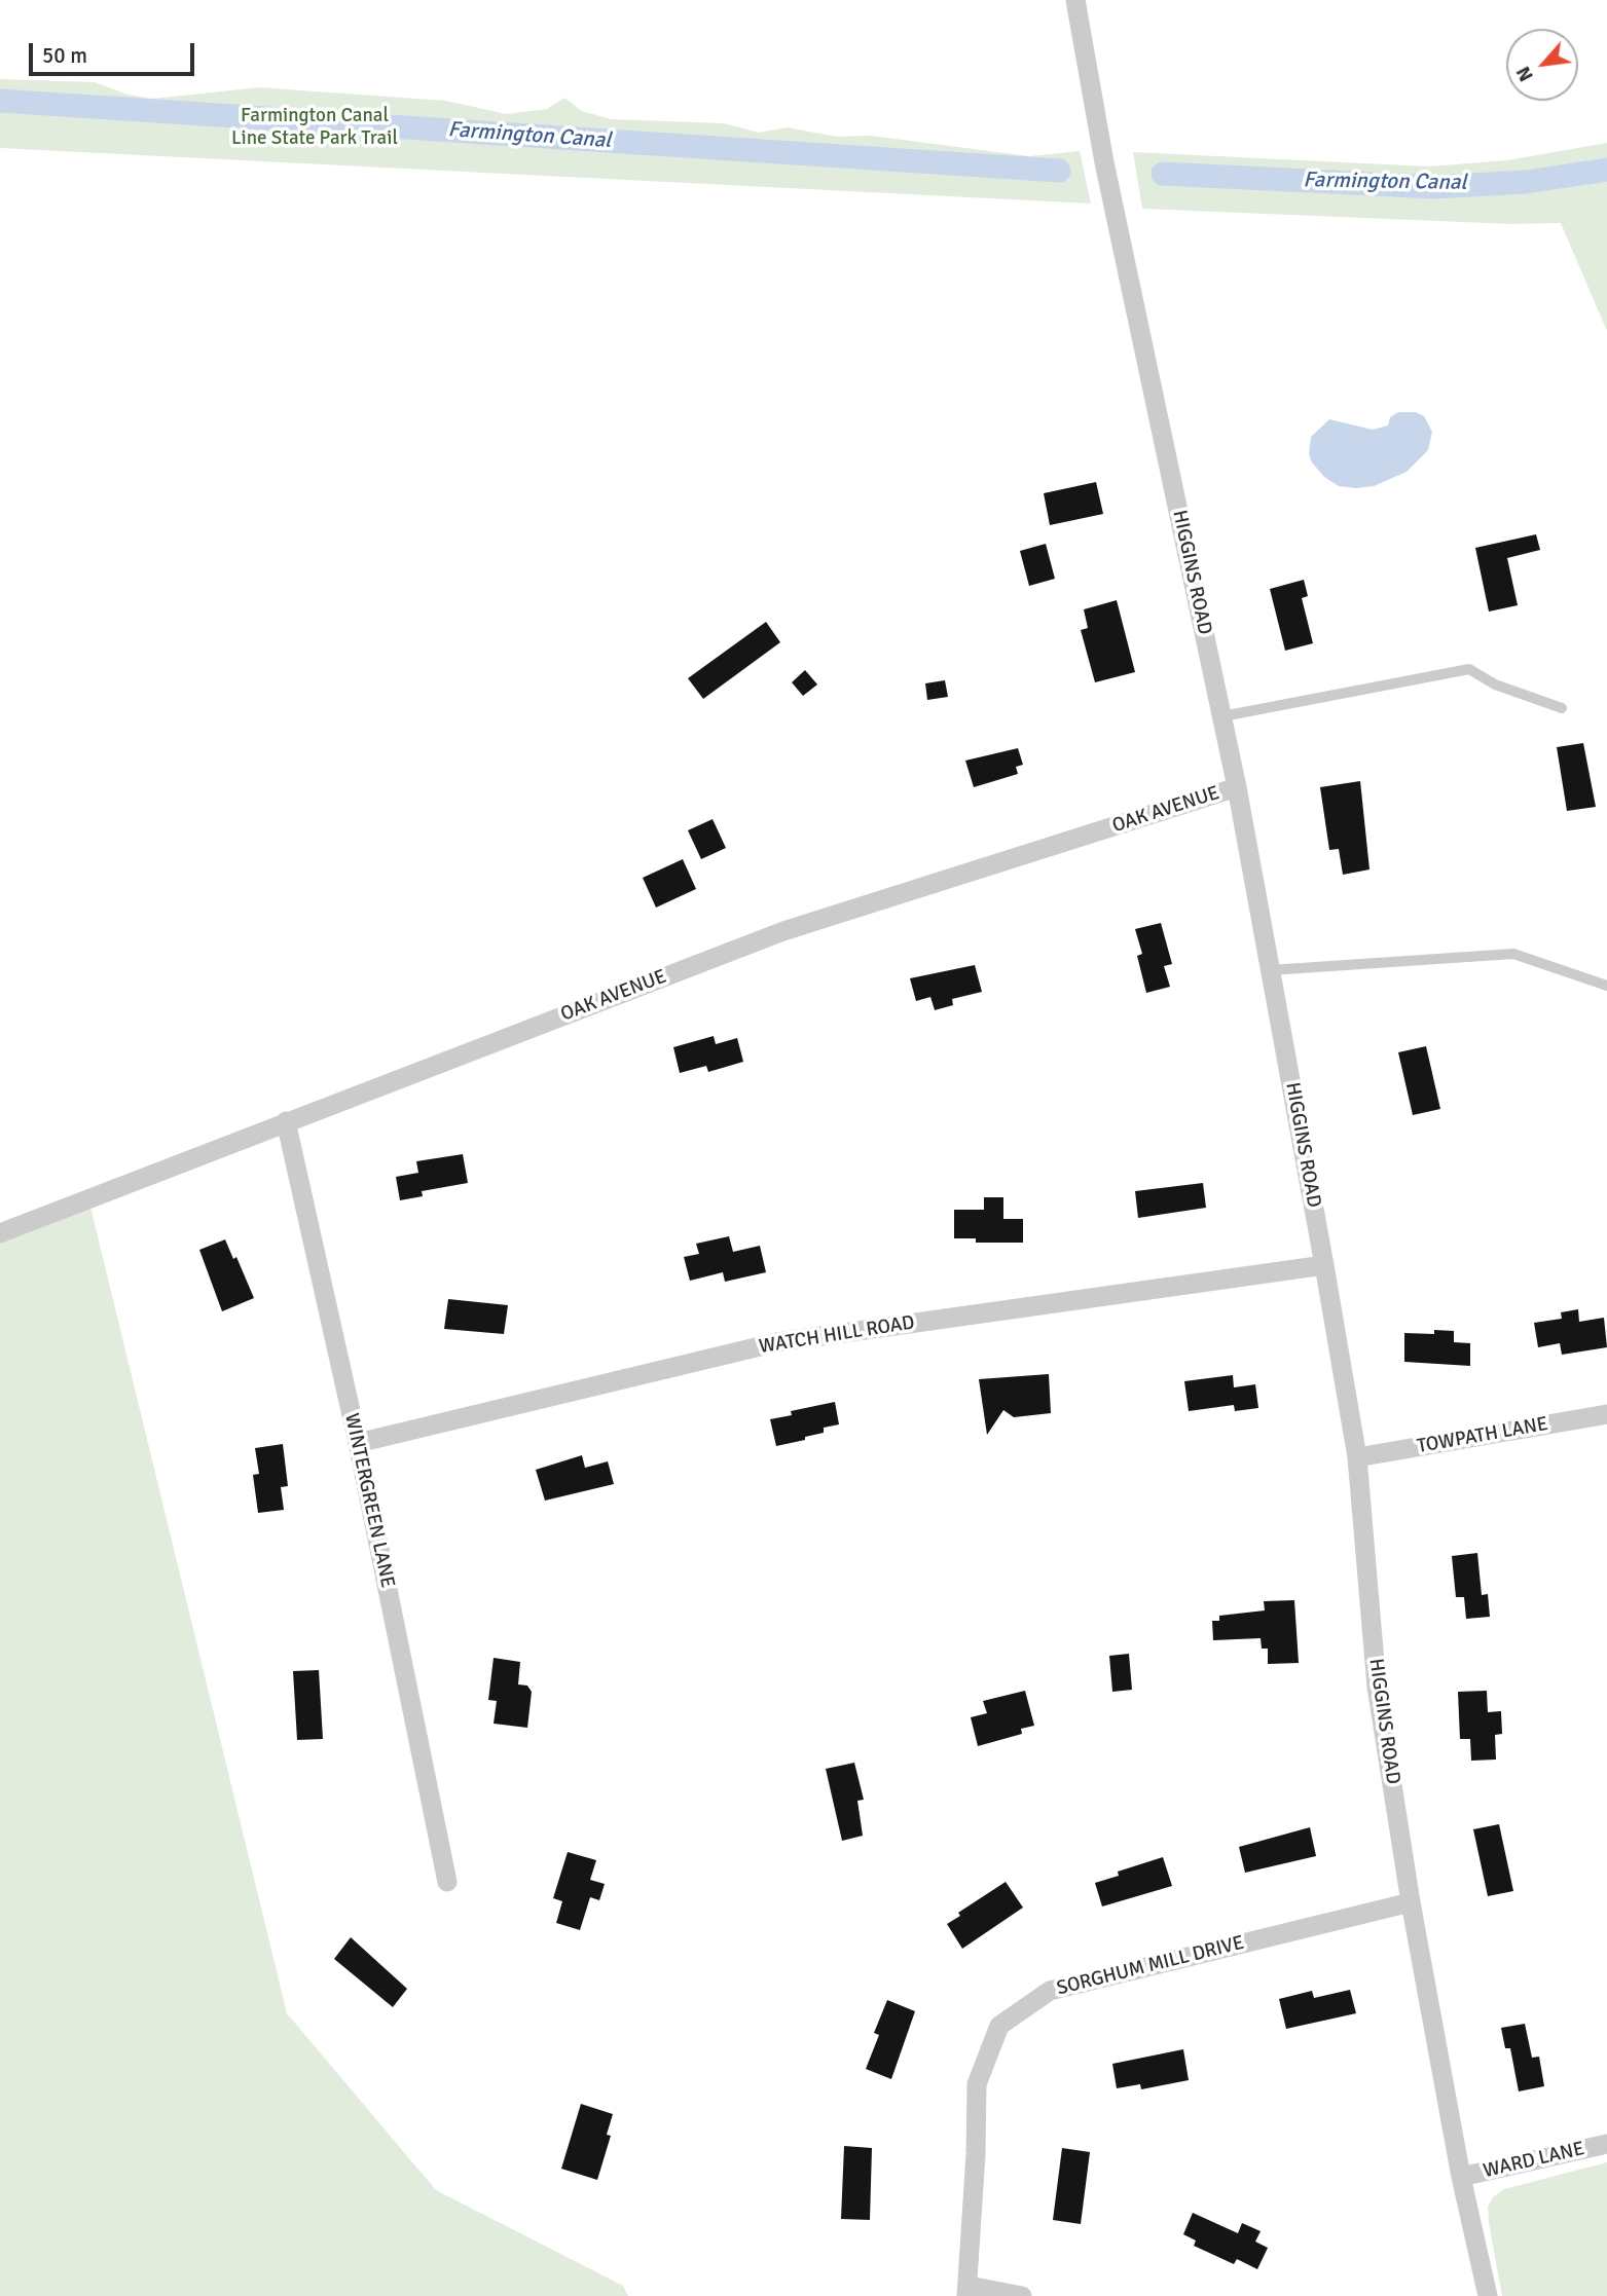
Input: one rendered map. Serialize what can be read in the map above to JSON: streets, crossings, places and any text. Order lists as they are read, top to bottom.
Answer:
{
  "streets": {
    "street": [
      "HIGGINS ROAD",
      "OAK AVENUE",
      "WATCH HILL ROAD",
      "TOWPATH LANE",
      "WINTERGREEN LANE",
      "SORGHUM MILL DRIVE",
      "WARD LANE"
    ]
  },
  "crossings": [
    ["HIGGINS ROAD", "OAK AVENUE"],
    ["HIGGINS ROAD", "WATCH HILL ROAD"],
    ["HIGGINS ROAD", "TOWPATH LANE"],
    ["HIGGINS ROAD", "SORGHUM MILL DRIVE"],
    ["HIGGINS ROAD", "WARD LANE"],
    ["OAK AVENUE", "WINTERGREEN LANE"],
    ["WATCH HILL ROAD", "WINTERGREEN LANE"]
  ],
  "water": ["Farmington Canal"],
  "parks": ["Farmington Canal Line State Park Trail"],
  "scale_bar": "50 m",
  "north": "bottom left"
}
